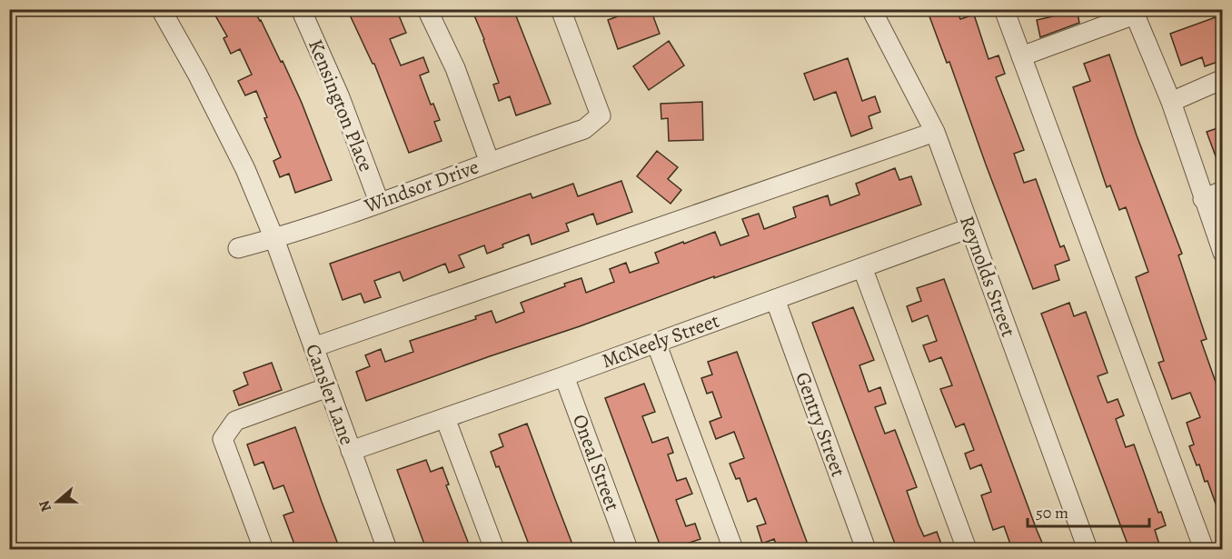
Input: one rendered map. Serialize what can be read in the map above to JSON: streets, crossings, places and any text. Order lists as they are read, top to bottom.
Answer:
{
  "streets": {
    "street": [
      "Kensington Place",
      "Windsor Drive",
      "Reynolds Street",
      "McNeely Street",
      "Cansler Lane",
      "Gentry Street",
      "Oneal Street"
    ]
  },
  "crossings": [
    ["Kensington Place", "Windsor Drive"],
    ["Windsor Drive", "Cansler Lane"],
    ["Reynolds Street", "McNeely Street"],
    ["McNeely Street", "Cansler Lane"],
    ["McNeely Street", "Gentry Street"],
    ["McNeely Street", "Oneal Street"]
  ],
  "scale_bar": "50 m",
  "north": "left"
}
